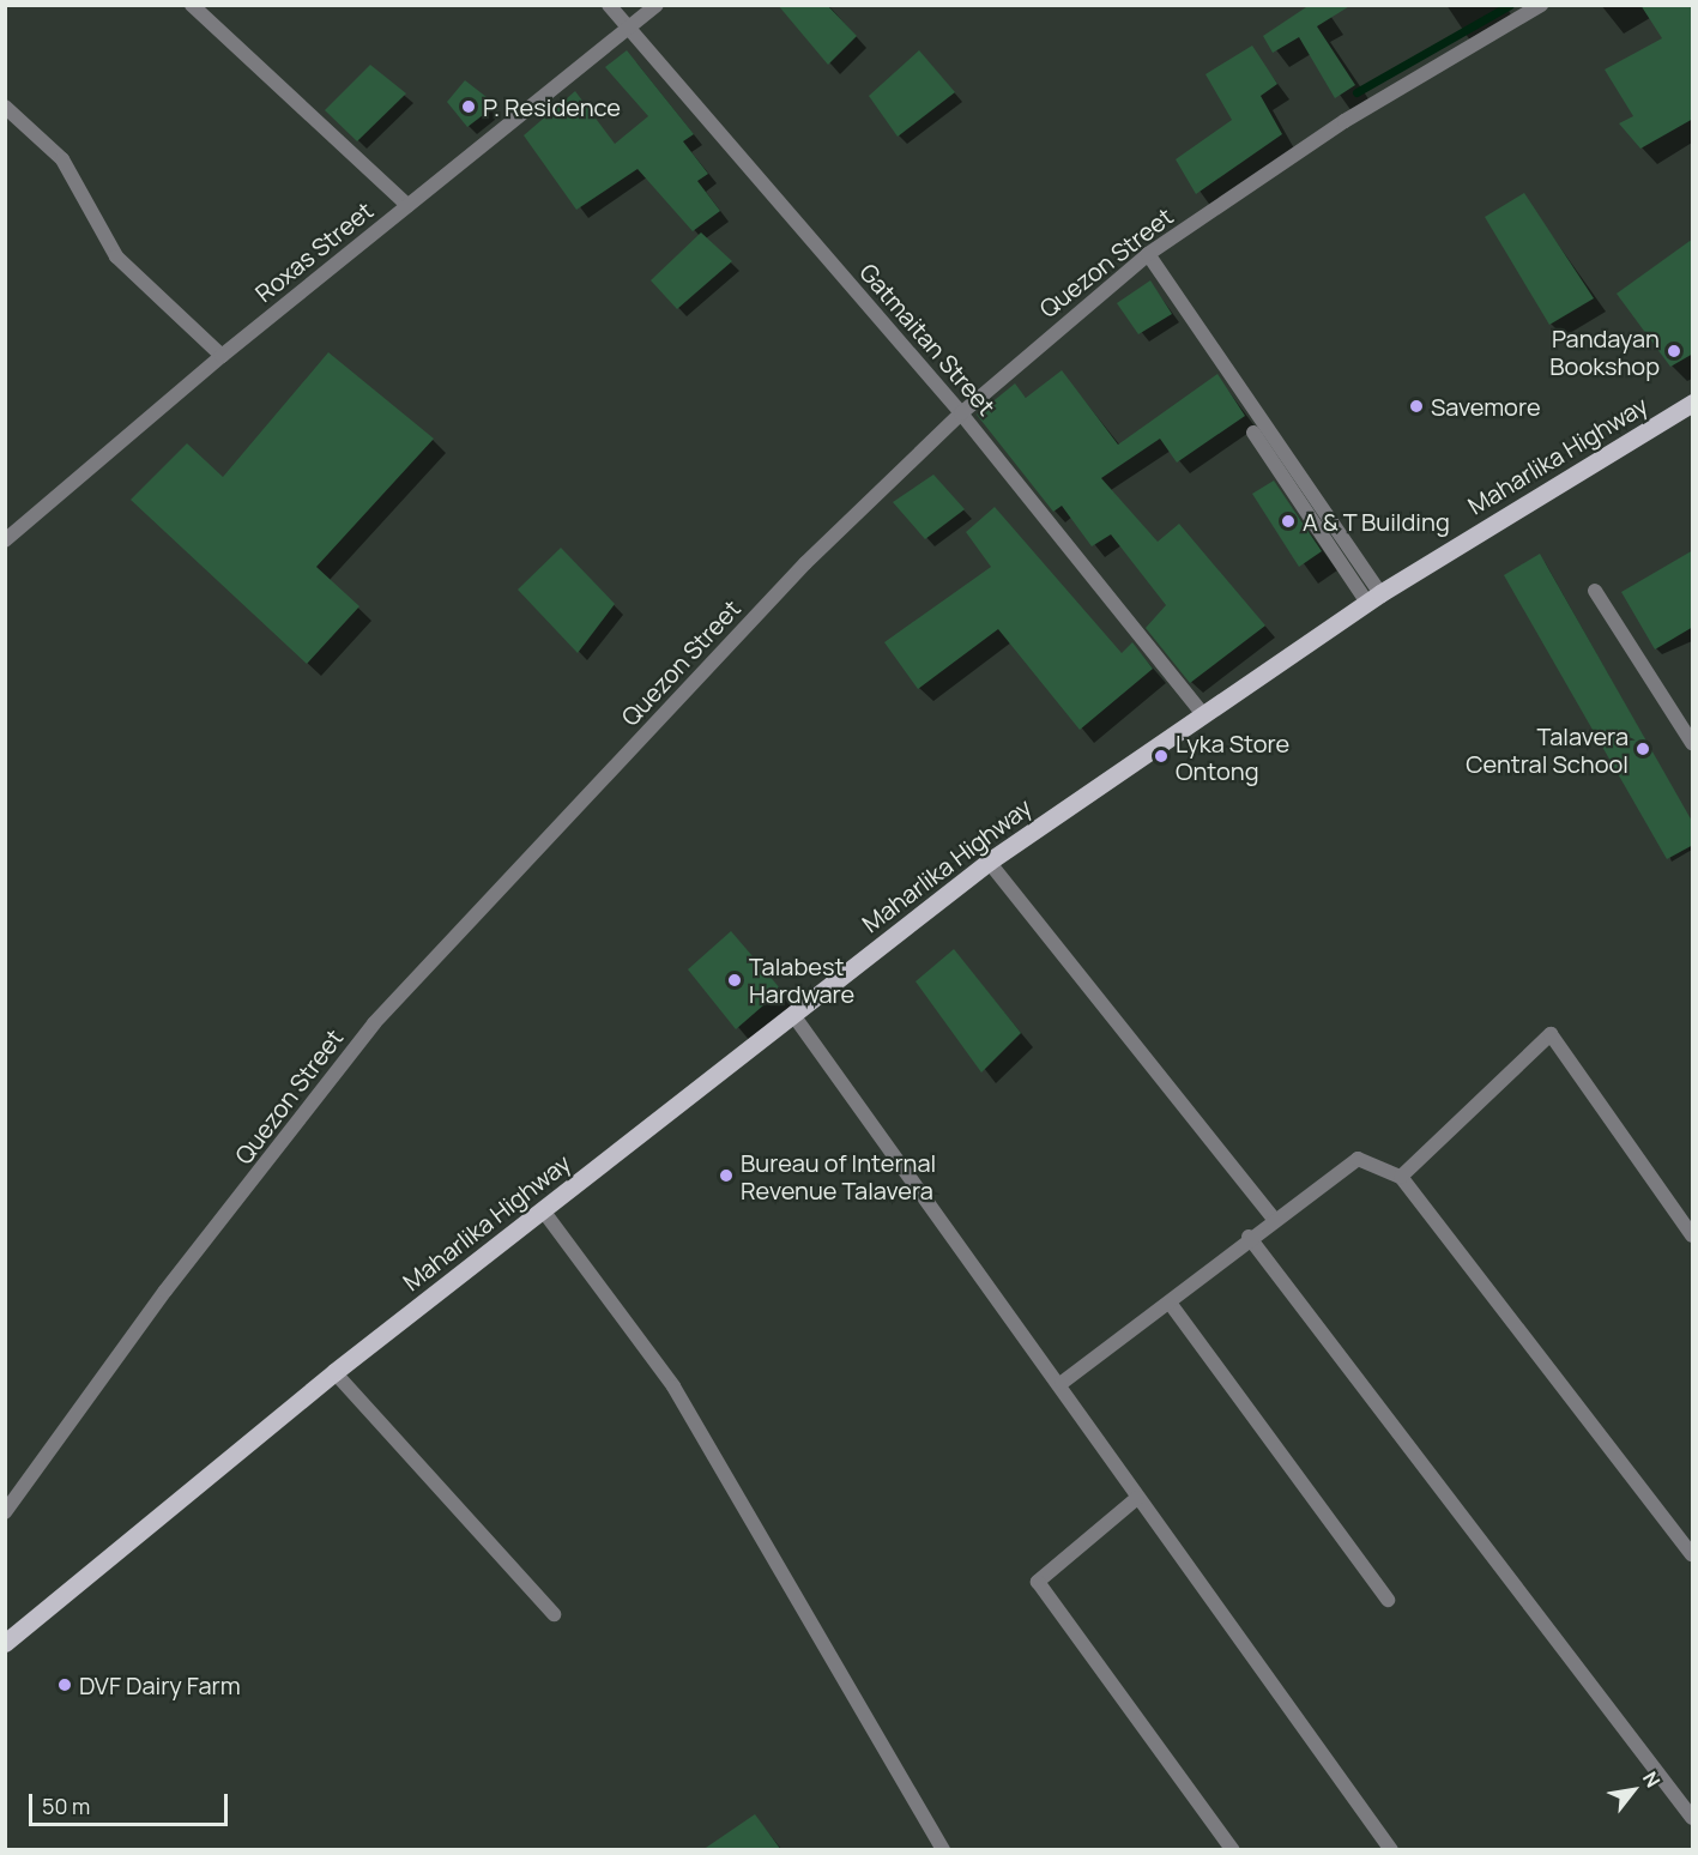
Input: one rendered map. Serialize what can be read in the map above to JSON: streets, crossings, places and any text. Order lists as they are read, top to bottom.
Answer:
{
  "streets": {
    "main road": ["Maharlika Highway"],
    "street": ["Roxas Street", "Quezon Street", "Gatmaitan Street"]
  },
  "crossings": [
    ["Roxas Street", "Gatmaitan Street"],
    ["Quezon Street", "Gatmaitan Street"],
    ["Gatmaitan Street", "Maharlika Highway"]
  ],
  "places": [
    "P. Residence",
    "Pandayan Bookshop",
    "Savemore",
    "A & T Building",
    "Talavera Central School",
    "Lyka Store Ontong",
    "Talabest Hardware",
    "Bureau of Internal Revenue Talavera",
    "DVF Dairy Farm"
  ],
  "scale_bar": "50 m",
  "north": "top right"
}
